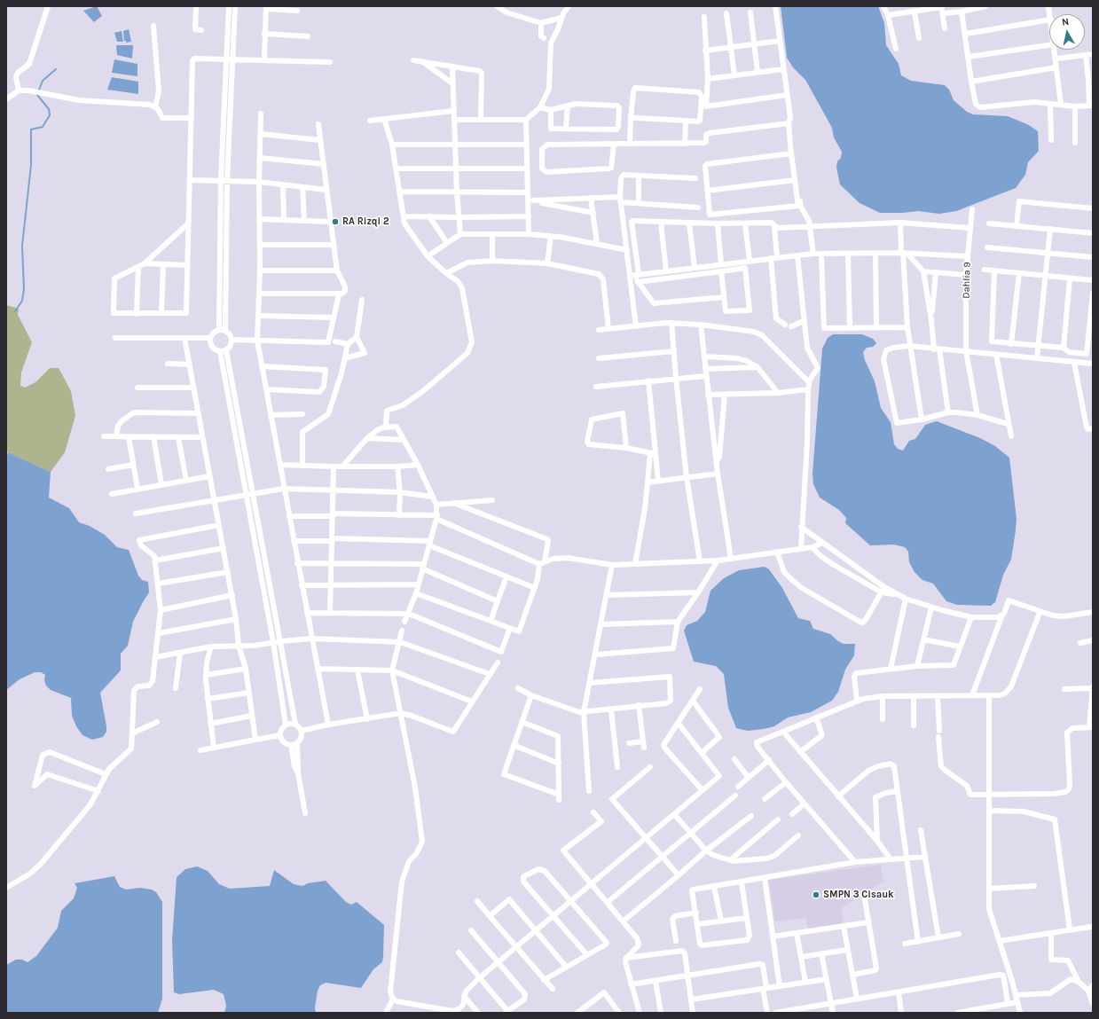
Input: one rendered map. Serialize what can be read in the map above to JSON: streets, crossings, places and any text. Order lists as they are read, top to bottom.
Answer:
{
  "streets": {
    "street": ["Dahlia 9"]
  },
  "places": ["RA Rizqi 2", "SMPN 3 Cisauk"],
  "north": "top"
}
